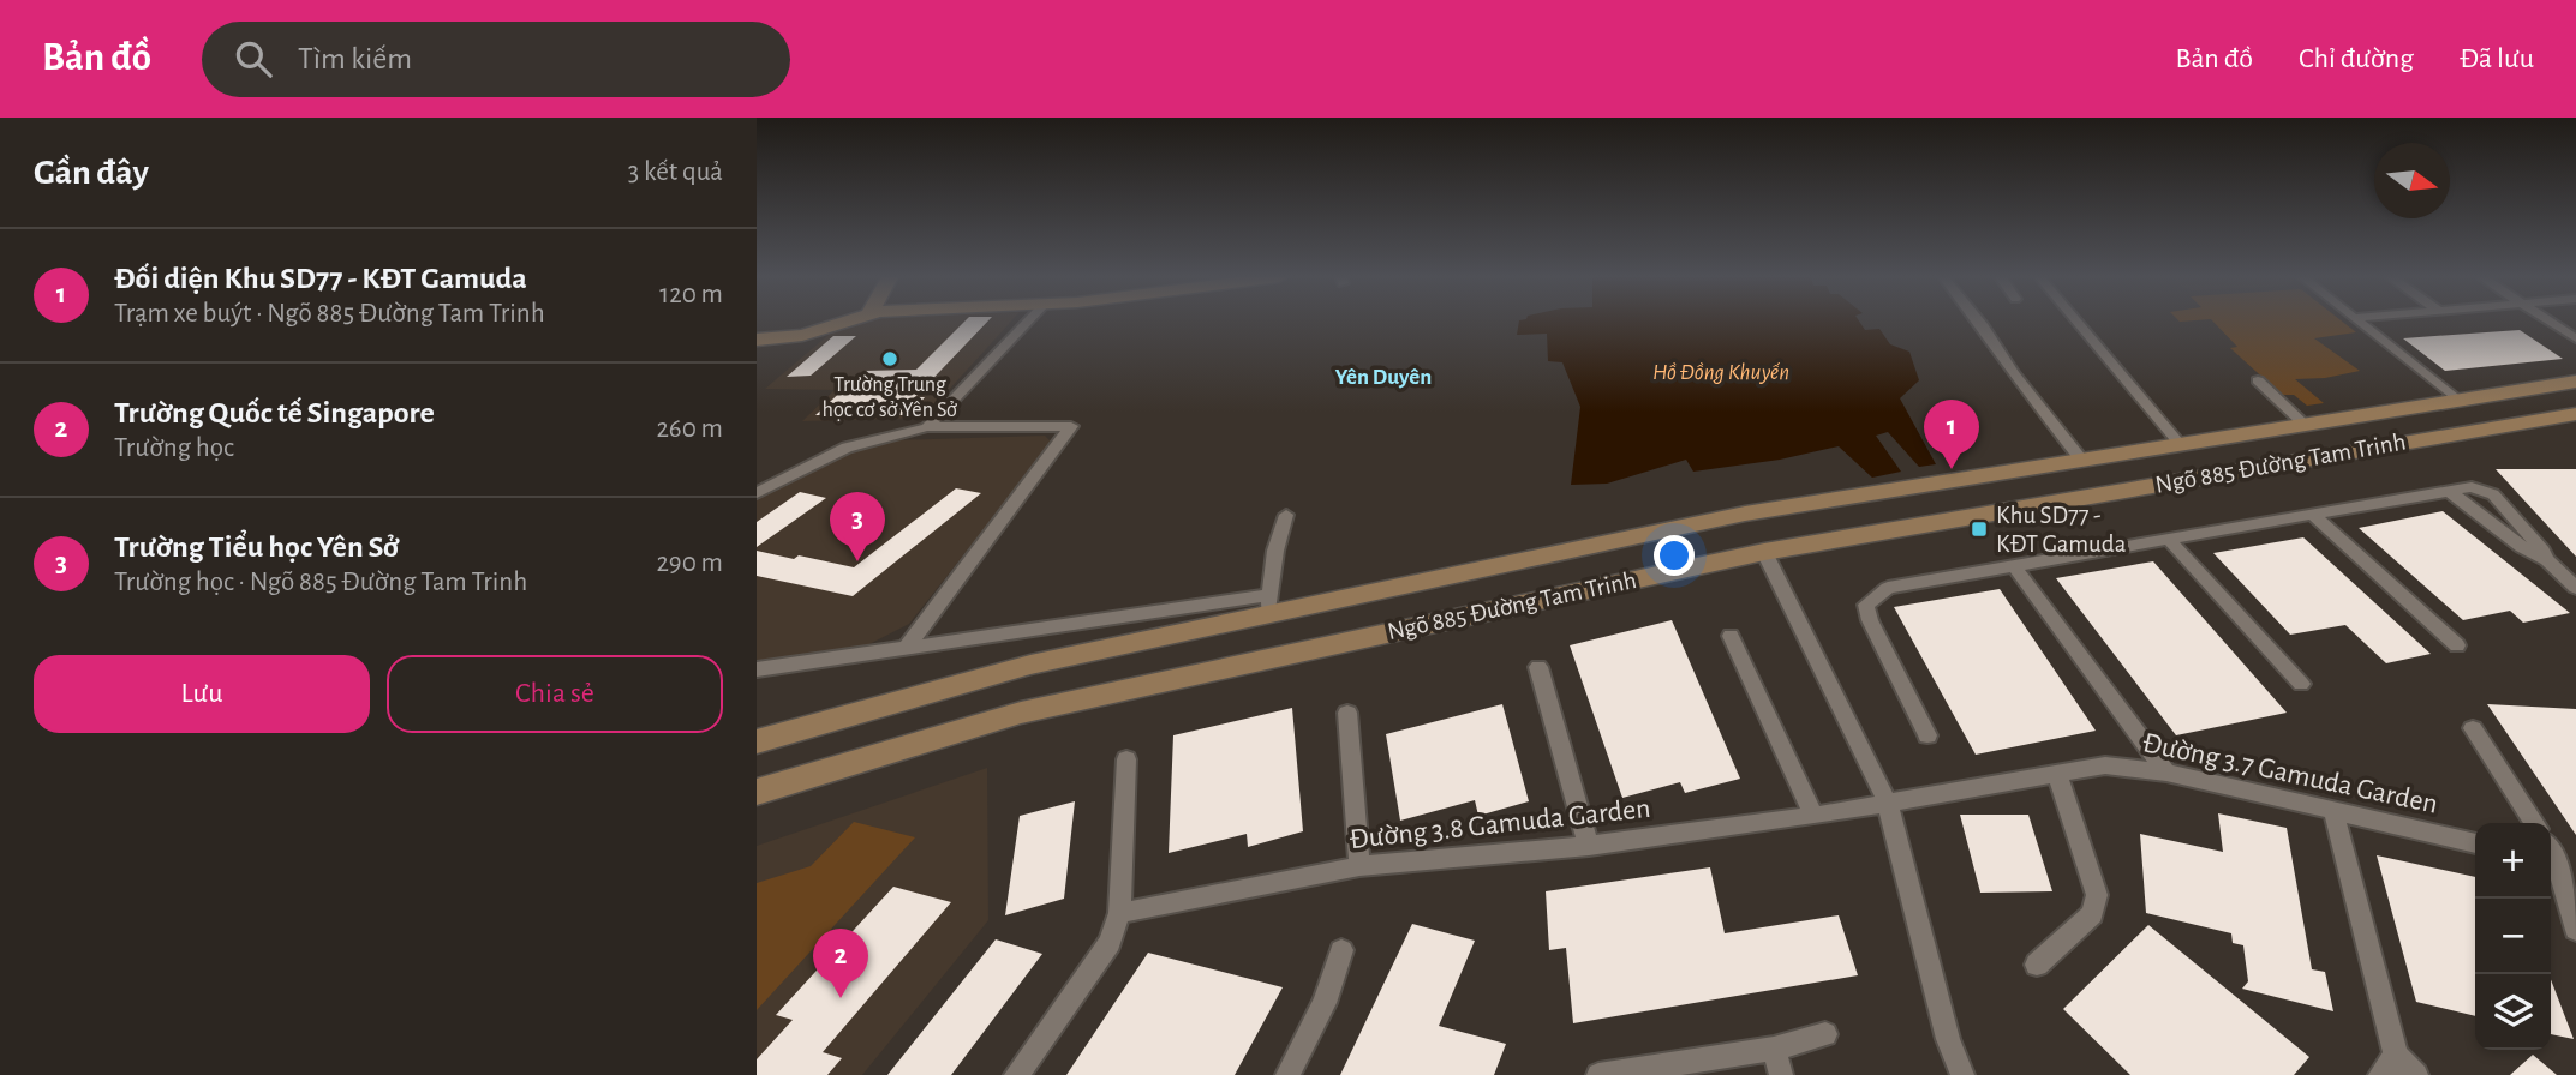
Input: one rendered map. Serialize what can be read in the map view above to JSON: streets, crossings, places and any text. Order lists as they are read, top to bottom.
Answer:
{
  "streets": {
    "street": ["Ngõ 885 Đường Tam Trinh", "Đường 3.7 Gamuda Garden", "Đường 3.8 Gamuda Garden"]
  },
  "crossings": [
    ["Đường 3.7 Gamuda Garden", "Đường 3.8 Gamuda Garden"]
  ],
  "districts": ["Yên Duyên"],
  "water": ["Hồ Đồng Khuyến"],
  "places": {
    "other": ["Trường Trung học cơ sở Yên Sở"],
    "transit": ["Khu SD77 - KĐT Gamuda"]
  },
  "north": "right",
  "page": {
    "header": "Bản đồ",
    "search": "Tìm kiếm",
    "nav": ["Bản đồ", "Chỉ đường", "Đã lưu"],
    "heading": ["Gần đây", "3 kết quả"],
    "list": [
      {
        "mark": "1",
        "name": "Đối diện Khu SD77 - KĐT Gamuda",
        "note": "Trạm xe buýt · Ngõ 885 Đường Tam Trinh",
        "value": "120 m"
      },
      {
        "mark": "2",
        "name": "Trường Quốc tế Singapore",
        "note": "Trường học",
        "value": "260 m"
      },
      {
        "mark": "3",
        "name": "Trường Tiểu học Yên Sở",
        "note": "Trường học · Ngõ 885 Đường Tam Trinh",
        "value": "290 m"
      }
    ],
    "pins": ["1", "3", "2"],
    "buttons": ["Lưu", "Chia sẻ"],
    "map_buttons": ["+", "−"]
  }
}
